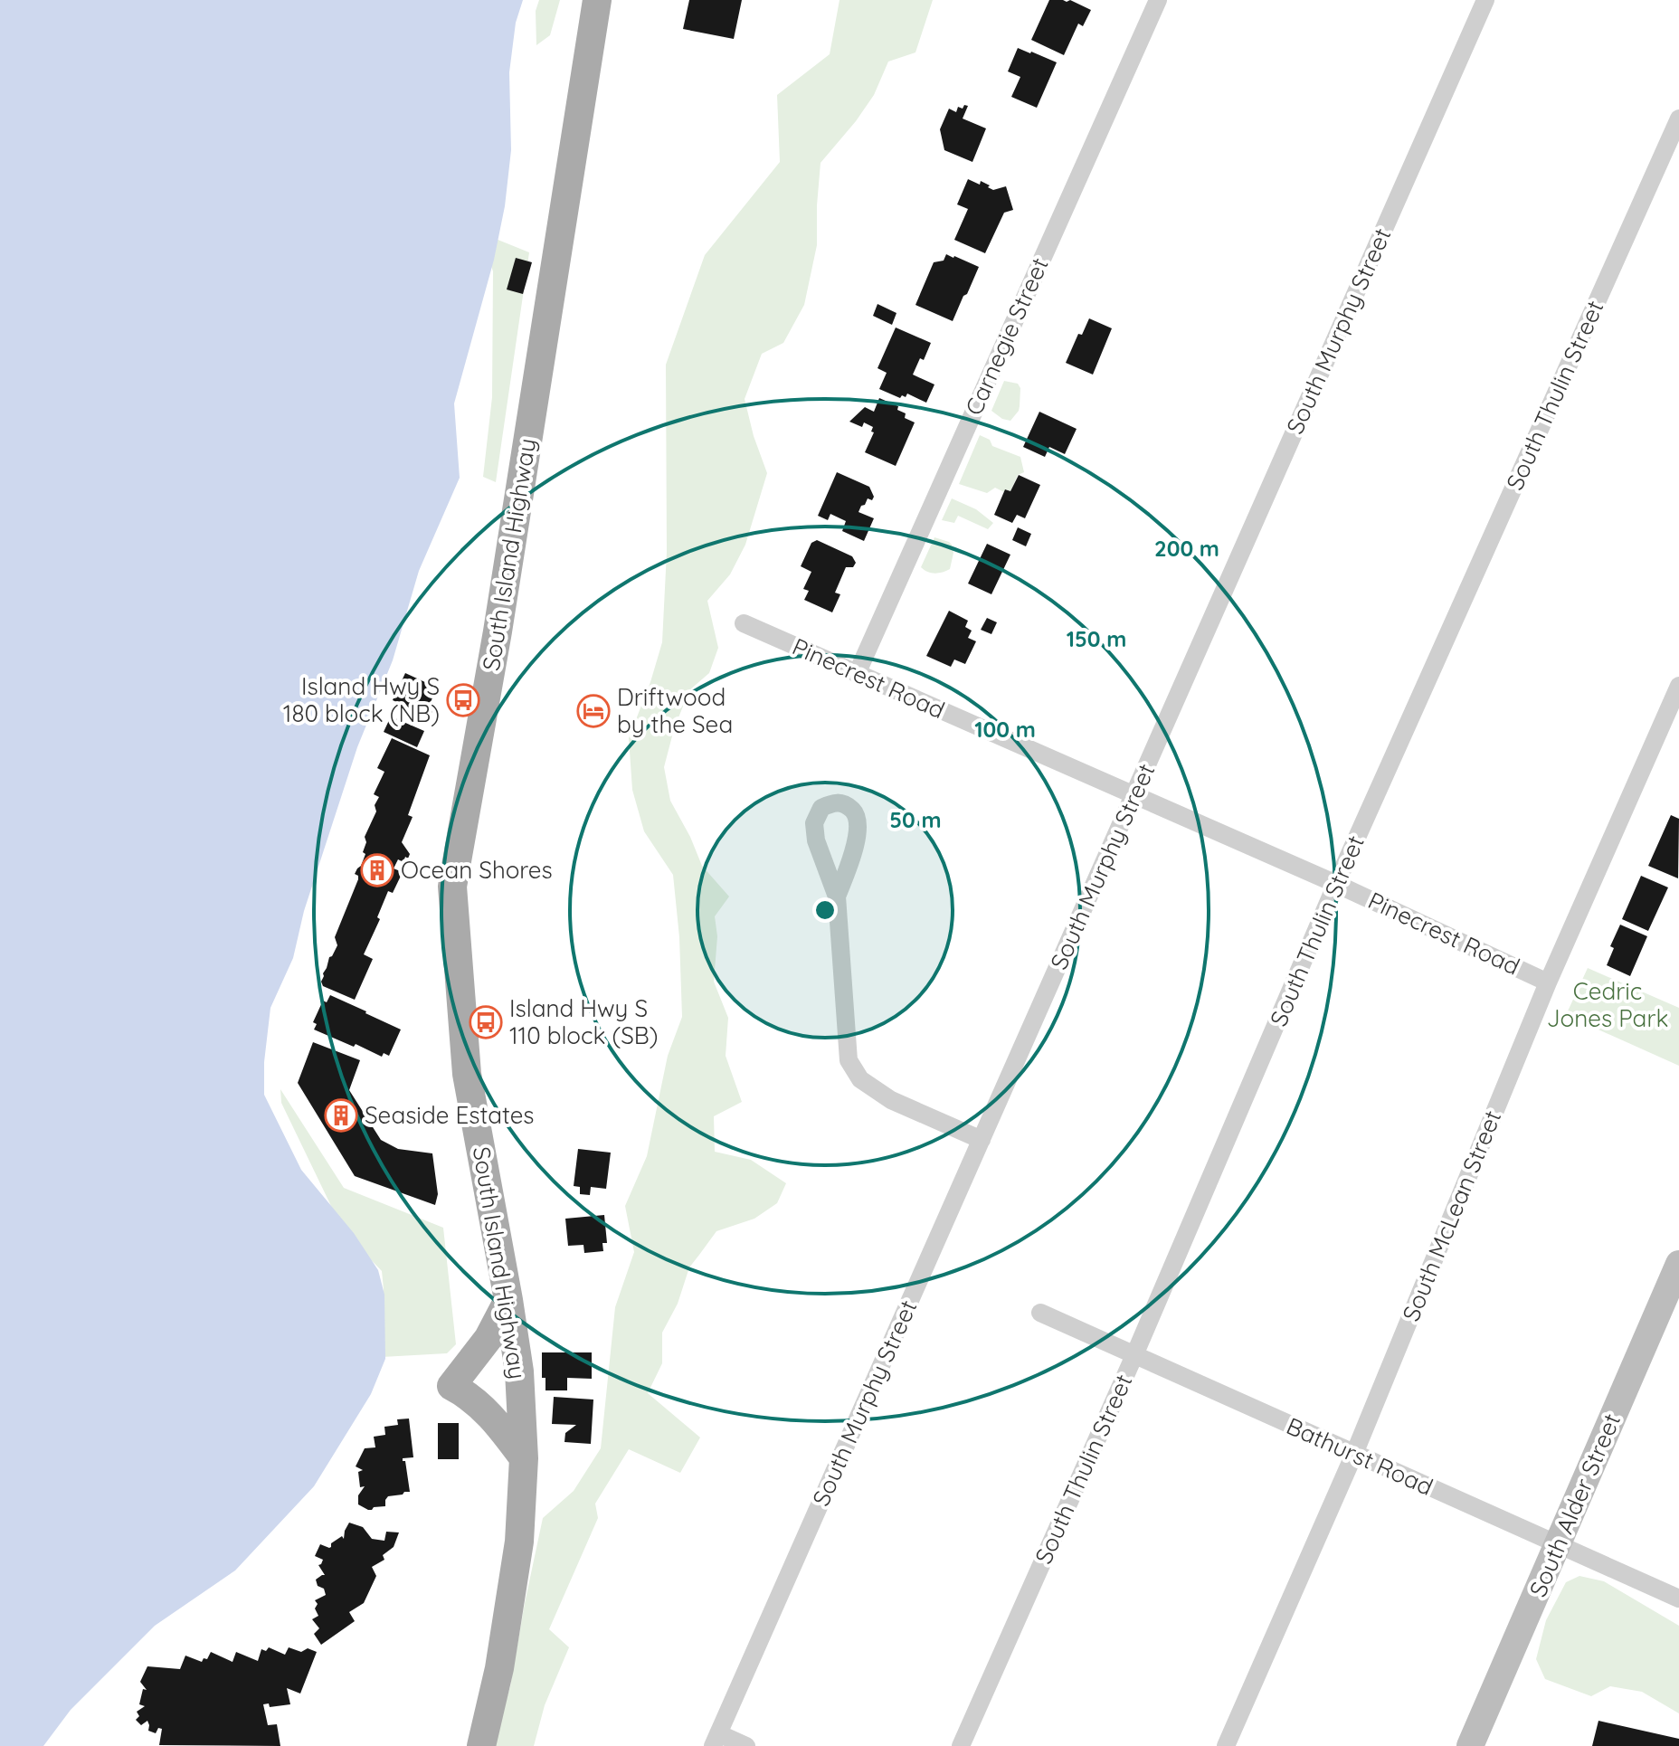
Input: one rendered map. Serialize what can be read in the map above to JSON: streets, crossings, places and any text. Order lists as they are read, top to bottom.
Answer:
{
  "streets": {
    "main road": ["South Island Highway"],
    "street": [
      "South Murphy Street",
      "Carnegie Street",
      "South Thulin Street",
      "Pinecrest Road",
      "South McLean Street",
      "Bathurst Road",
      "South Alder Street"
    ]
  },
  "crossings": [
    ["South Murphy Street", "Pinecrest Road"],
    ["Carnegie Street", "Pinecrest Road"],
    ["South Thulin Street", "Pinecrest Road"],
    ["South Thulin Street", "Bathurst Road"],
    ["Pinecrest Road", "South McLean Street"],
    ["South McLean Street", "Bathurst Road"],
    ["Bathurst Road", "South Alder Street"]
  ],
  "parks": ["Cedric Jones Park"],
  "places": {
    "bus stop": ["Island Hwy S 180 block (NB)", "Island Hwy S 110 block (SB)"],
    "hotel": ["Driftwood by the Sea"],
    "building": ["Ocean Shores", "Seaside Estates"]
  },
  "rings": [
    "200 m",
    "150 m",
    "100 m",
    "50 m"
  ]
}
